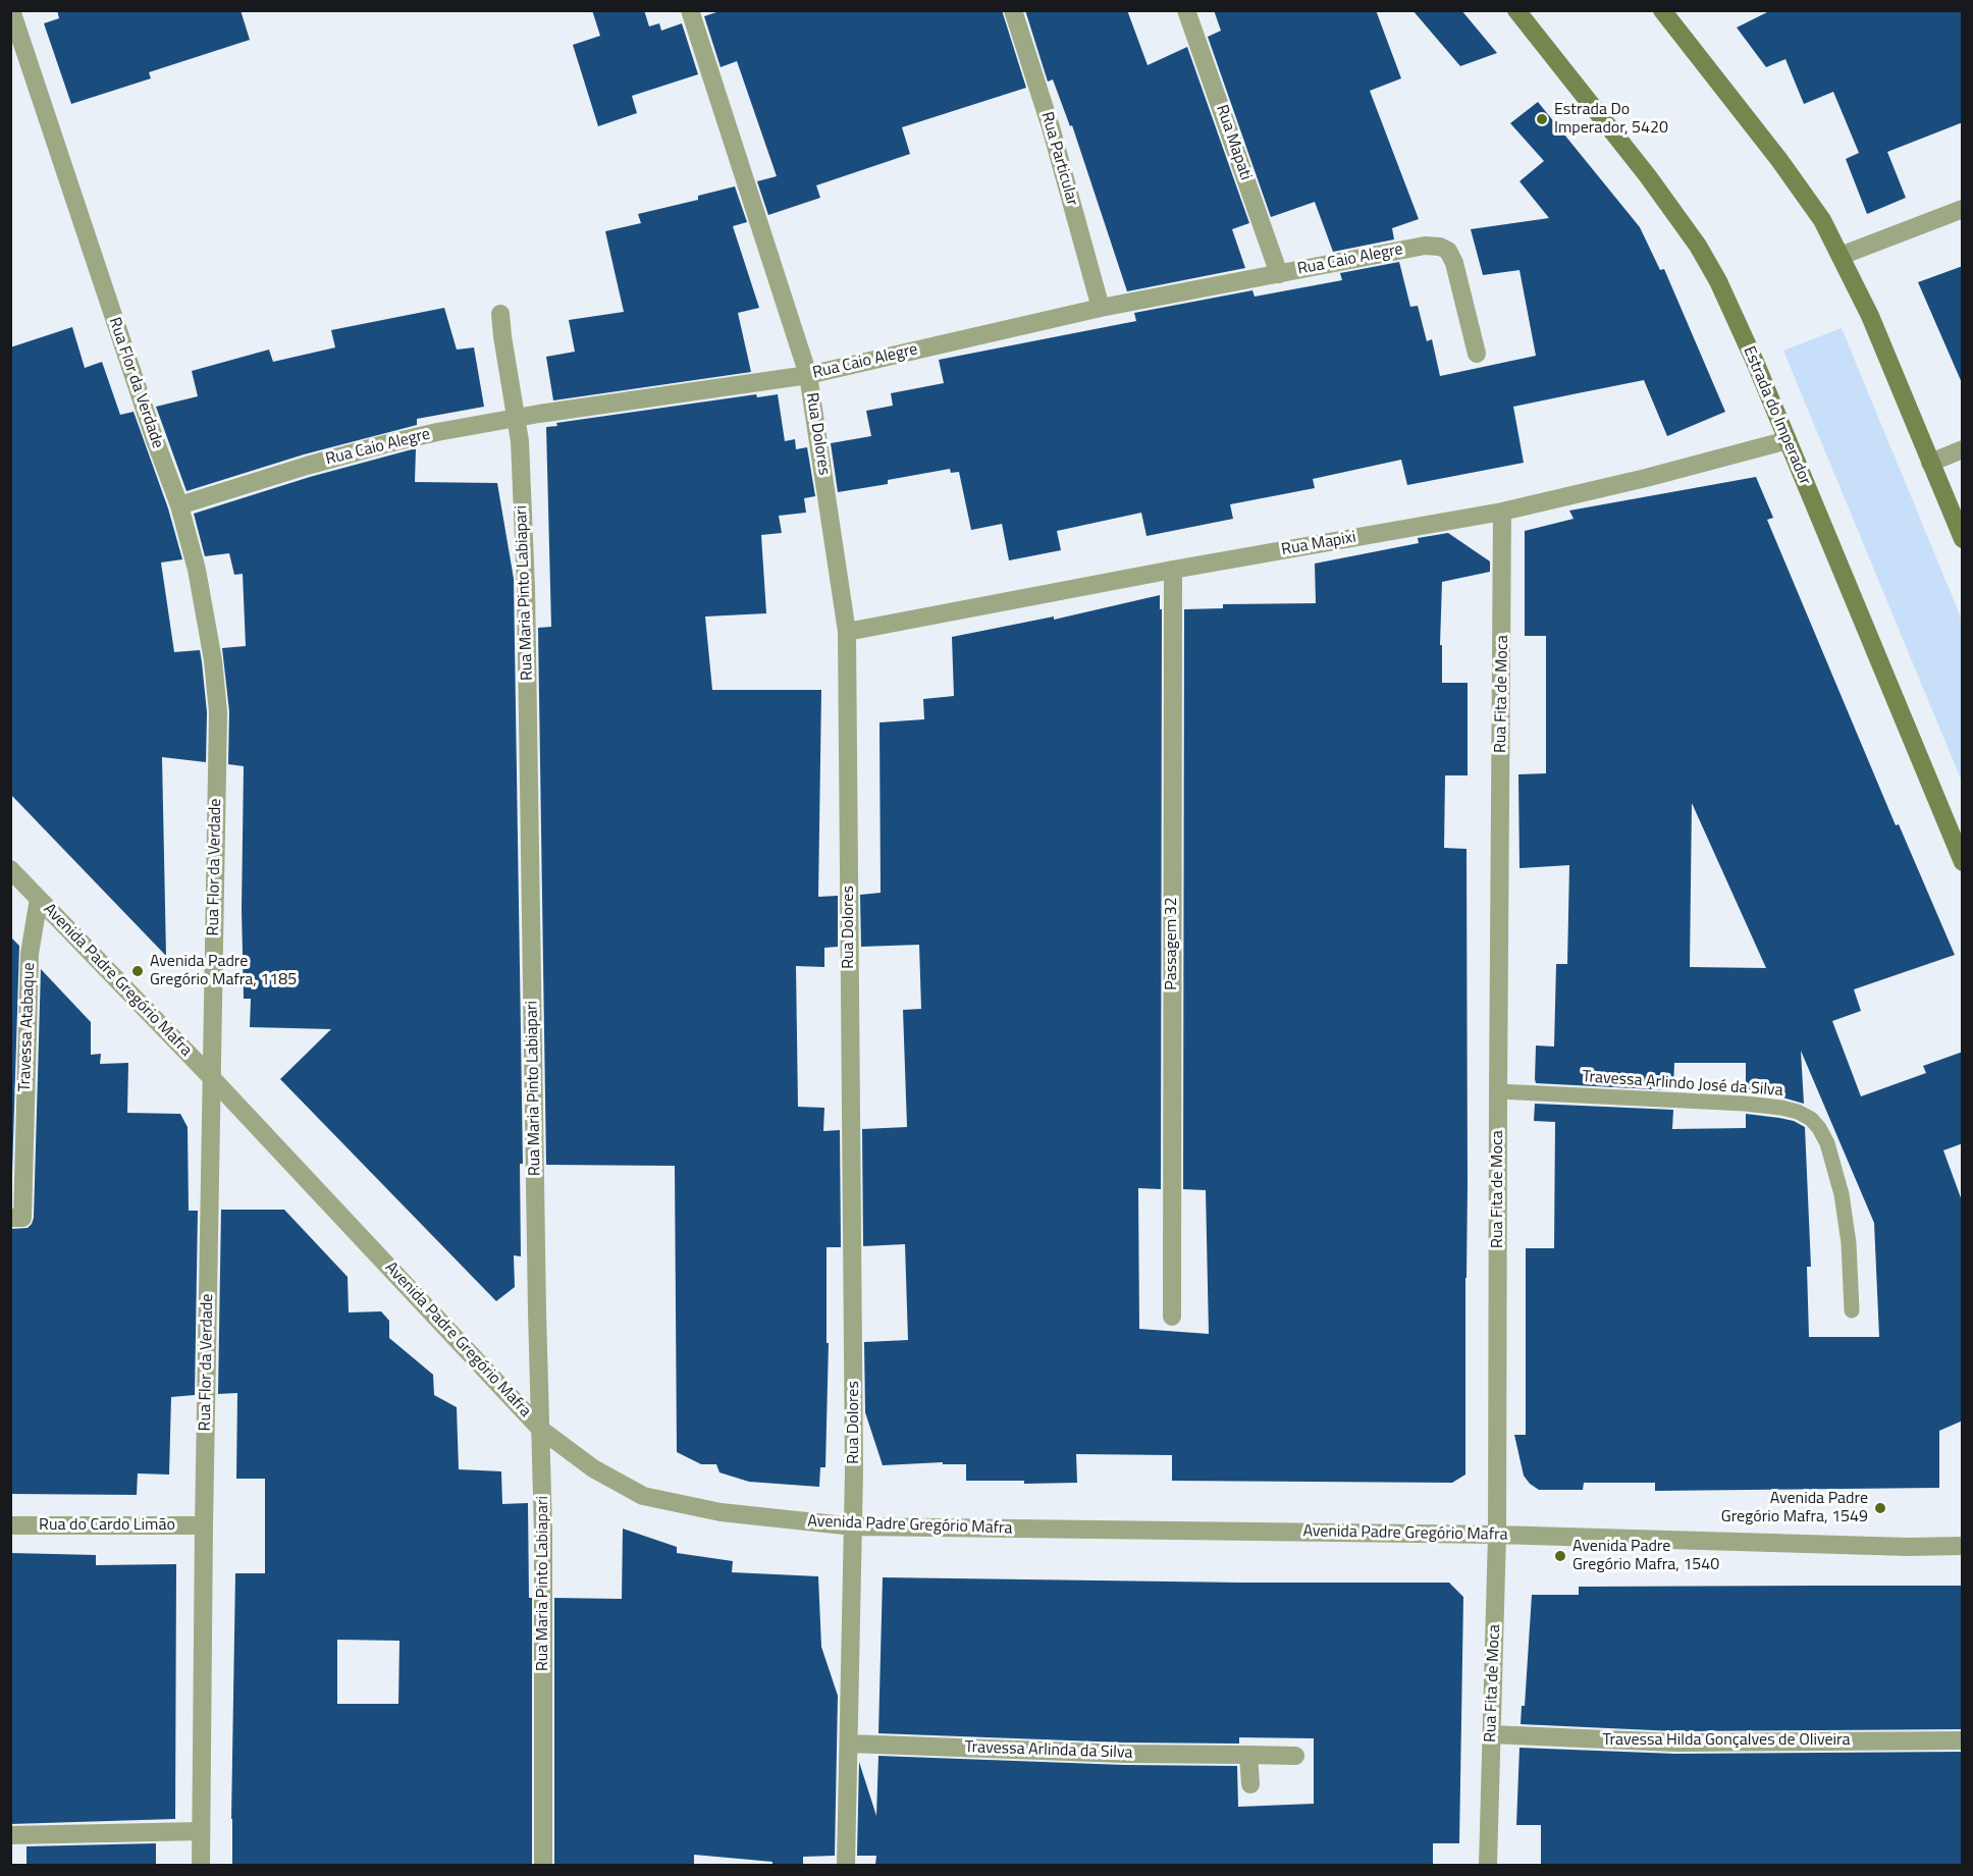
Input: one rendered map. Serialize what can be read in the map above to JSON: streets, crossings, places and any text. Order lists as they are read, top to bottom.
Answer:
{
  "streets": {
    "main road": ["Estrada do Imperador"],
    "street": [
      "Rua Mapati",
      "Rua Particular",
      "Rua Caio Alegre",
      "Rua Flor da Verdade",
      "Rua Dolores",
      "Rua Mapixi",
      "Rua Maria Pinto Labiapari",
      "Rua Fita de Moca",
      "Passagem 32",
      "Avenida Padre Gregório Mafra",
      "Travessa Atabaque",
      "Rua do Cardo Limão",
      "Travessa Hilda Gonçalves de Oliveira",
      "Travessa Arlinda da Silva"
    ],
    "lane": ["Travessa Arlindo José da Silva"]
  },
  "crossings": [
    ["Rua Mapati", "Rua Caio Alegre"],
    ["Rua Particular", "Rua Caio Alegre"],
    ["Rua Caio Alegre", "Rua Flor da Verdade"],
    ["Rua Caio Alegre", "Rua Dolores"],
    ["Rua Caio Alegre", "Rua Maria Pinto Labiapari"],
    ["Rua Flor da Verdade", "Avenida Padre Gregório Mafra"],
    ["Rua Flor da Verdade", "Rua do Cardo Limão"],
    ["Estrada do Imperador", "Rua Mapixi"],
    ["Rua Dolores", "Rua Mapixi"],
    ["Rua Dolores", "Avenida Padre Gregório Mafra"],
    ["Rua Dolores", "Travessa Arlinda da Silva"],
    ["Rua Mapixi", "Rua Fita de Moca"],
    ["Rua Mapixi", "Passagem 32"],
    ["Rua Maria Pinto Labiapari", "Avenida Padre Gregório Mafra"],
    ["Rua Fita de Moca", "Avenida Padre Gregório Mafra"],
    ["Rua Fita de Moca", "Travessa Arlindo José da Silva"],
    ["Rua Fita de Moca", "Travessa Hilda Gonçalves de Oliveira"],
    ["Avenida Padre Gregório Mafra", "Travessa Atabaque"]
  ],
  "places": [
    "Estrada Do Imperador, 5420",
    "Avenida Padre Gregório Mafra, 1185",
    "Avenida Padre Gregório Mafra, 1549",
    "Avenida Padre Gregório Mafra, 1540"
  ]
}
